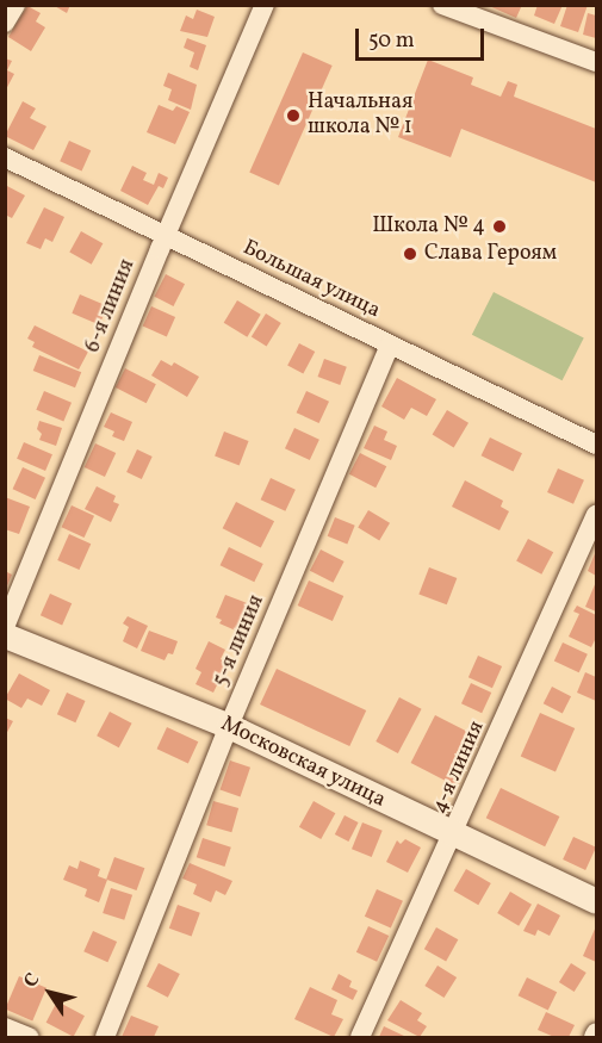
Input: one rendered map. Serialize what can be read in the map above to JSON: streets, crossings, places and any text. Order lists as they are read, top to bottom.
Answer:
{
  "streets": {
    "street": [
      "Большая улица",
      "6-я линия",
      "5-я линия",
      "Московская улица",
      "4-я линия"
    ]
  },
  "crossings": [
    ["Большая улица", "6-я линия"],
    ["Большая улица", "5-я линия"],
    ["5-я линия", "Московская улица"],
    ["Московская улица", "4-я линия"]
  ],
  "places": ["Начальная школа № 1", "Школа № 4", "Слава Героям"],
  "scale_bar": "50 m",
  "north": "top left"
}
